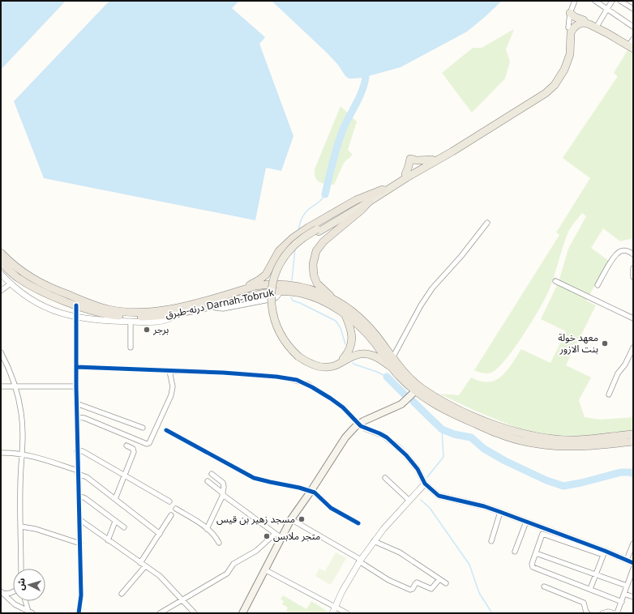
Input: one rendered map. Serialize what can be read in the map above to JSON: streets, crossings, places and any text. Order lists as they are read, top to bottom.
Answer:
{
  "streets": {
    "highway": ["درنه-طبرق Darnah-Tobruk"]
  },
  "places": [
    "برجر",
    "معهد خولة بنت الازور",
    "مسجد زهير بن قيس",
    "متجر ملابس"
  ],
  "north": "left"
}
